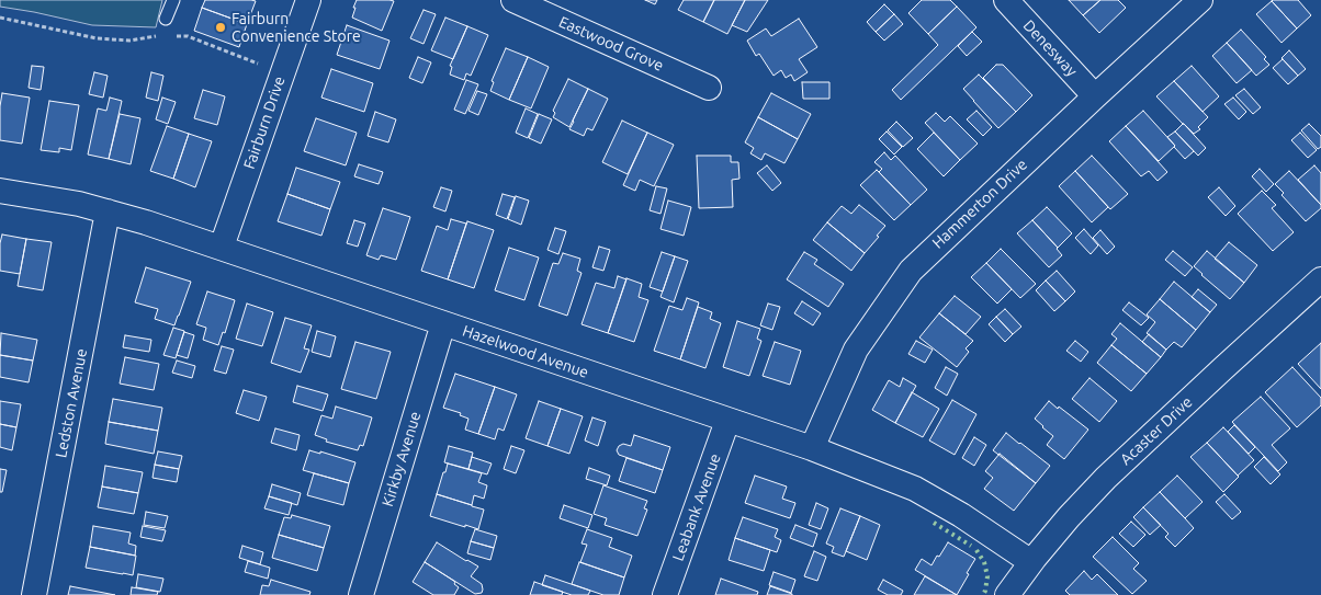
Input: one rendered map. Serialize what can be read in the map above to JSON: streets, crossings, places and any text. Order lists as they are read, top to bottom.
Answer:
{
  "streets": {
    "street": [
      "Eastwood Grove",
      "Denesway",
      "Fairburn Drive",
      "Hammerton Drive",
      "Hazelwood Avenue",
      "Ledston Avenue",
      "Acaster Drive",
      "Kirkby Avenue",
      "Leabank Avenue"
    ]
  },
  "crossings": [
    ["Denesway", "Hammerton Drive"],
    ["Fairburn Drive", "Hazelwood Avenue"],
    ["Hammerton Drive", "Hazelwood Avenue"],
    ["Hazelwood Avenue", "Ledston Avenue"],
    ["Hazelwood Avenue", "Acaster Drive"],
    ["Hazelwood Avenue", "Kirkby Avenue"],
    ["Hazelwood Avenue", "Leabank Avenue"]
  ],
  "places": ["Fairburn Convenience Store"]
}
